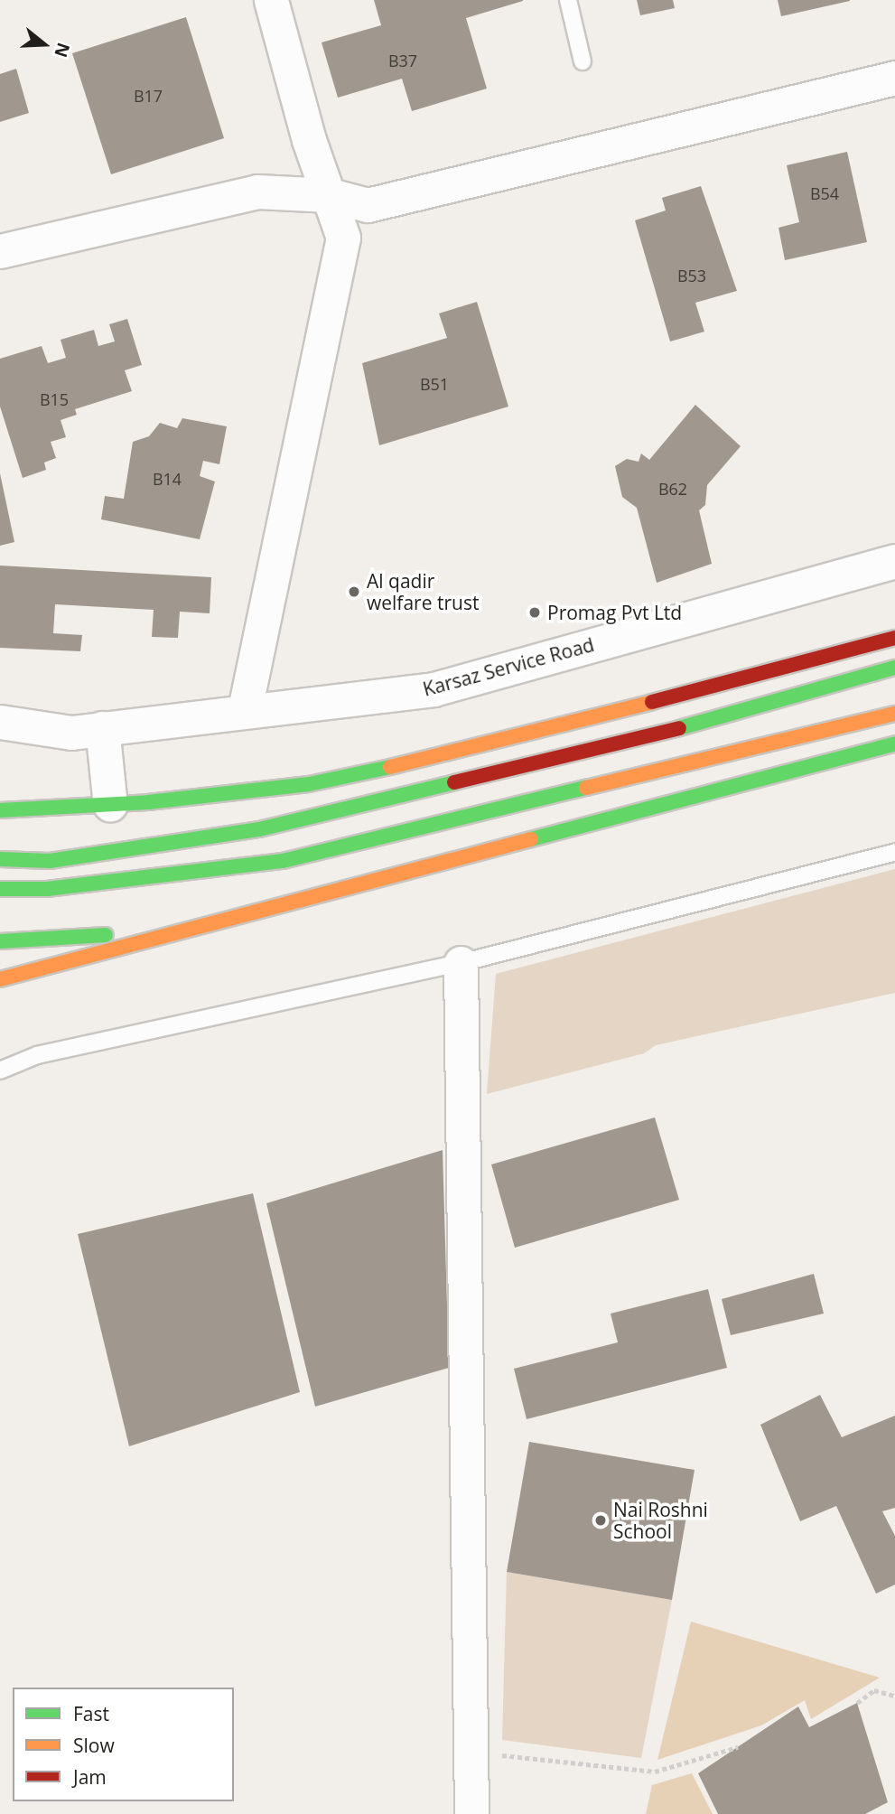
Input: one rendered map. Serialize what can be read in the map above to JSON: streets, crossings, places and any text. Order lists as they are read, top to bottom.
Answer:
{
  "streets": {
    "street": ["Karsaz Service Road"]
  },
  "places": ["Al qadir welfare trust", "Promag Pvt Ltd", "Nai Roshni School"],
  "house_numbers": [
    "B37",
    "B17",
    "B54",
    "B53",
    "B51",
    "B15",
    "B14",
    "B62"
  ],
  "legend": ["Fast", "Slow", "Jam"],
  "north": "right"
}
